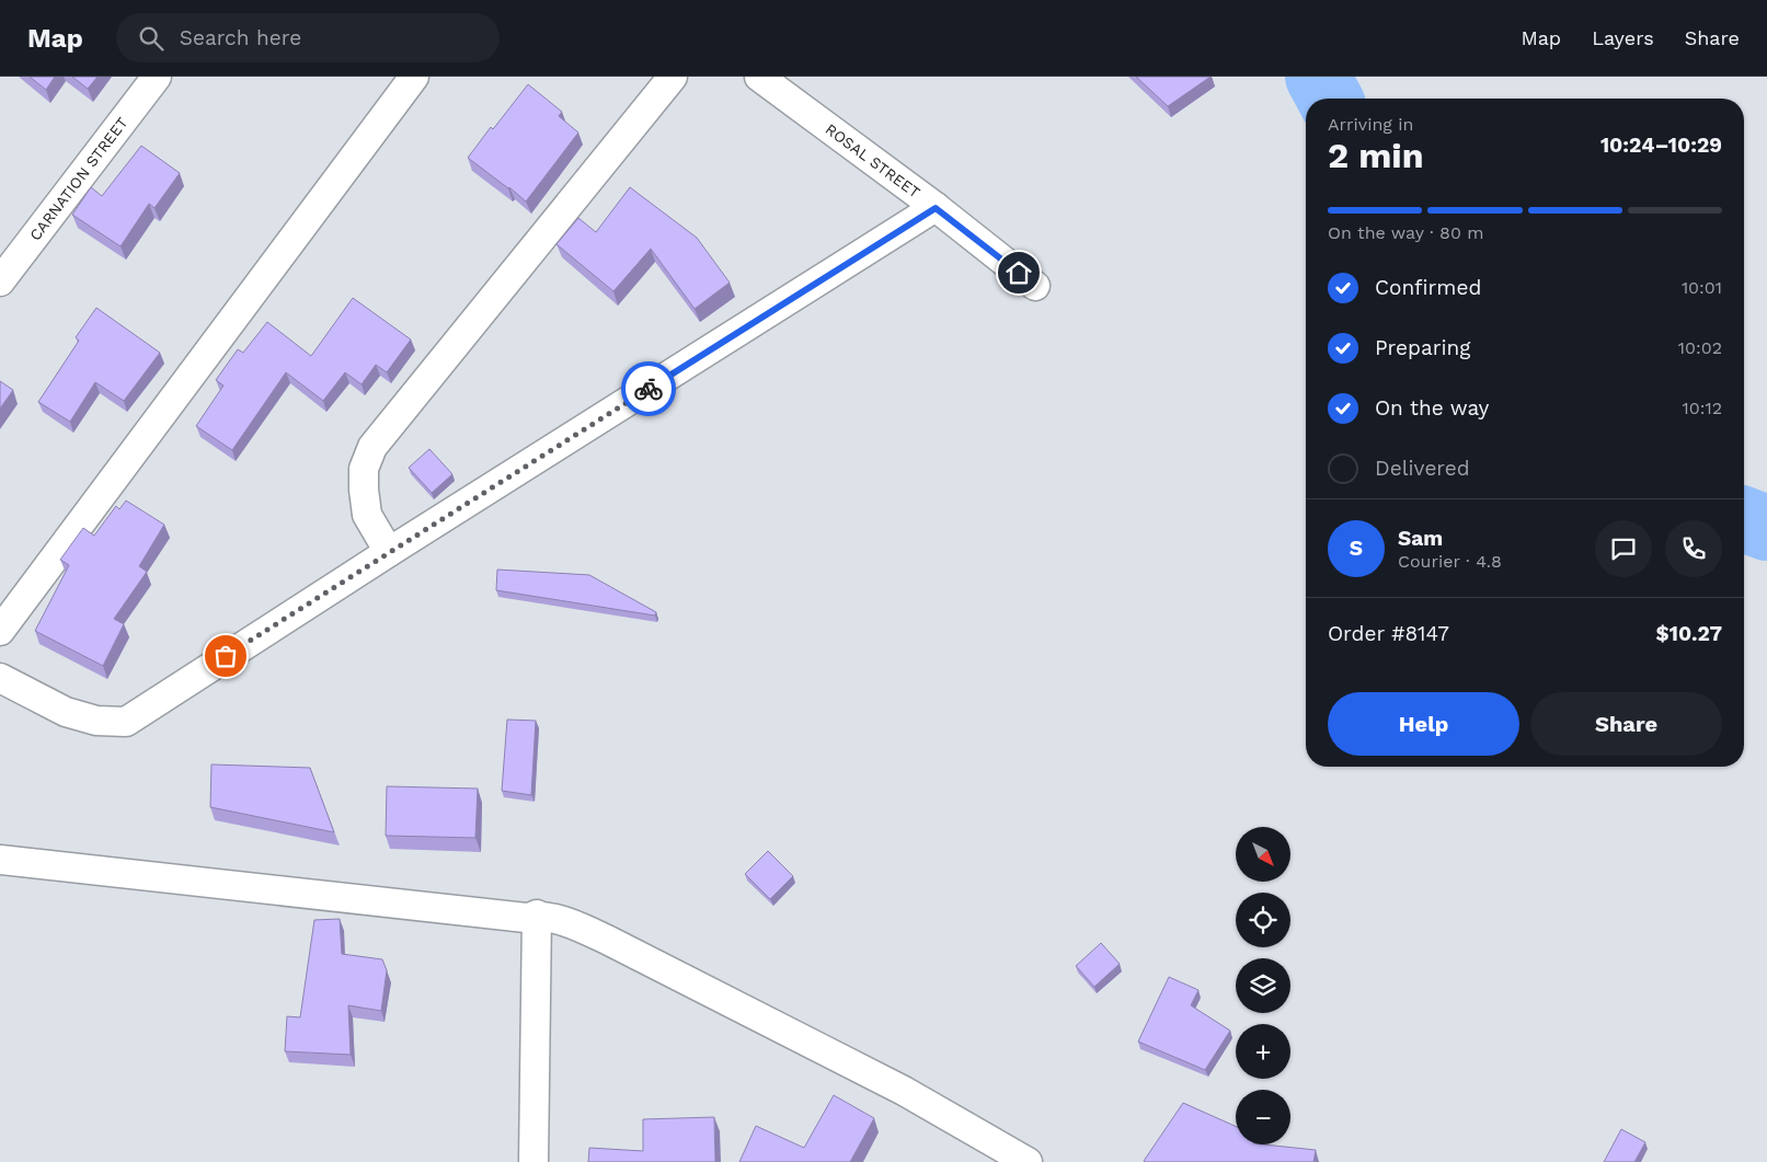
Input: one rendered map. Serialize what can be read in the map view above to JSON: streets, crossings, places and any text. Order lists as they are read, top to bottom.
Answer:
{
  "streets": {
    "street": ["ROSAL STREET", "CARNATION STREET"]
  },
  "north": "bottom right",
  "page": {
    "header": "Map",
    "search": "Search here",
    "nav": ["Map", "Layers", "Share"],
    "heading": ["2 min", "Arriving in", "10:24–10:29"],
    "panel": [
      "Sam",
      "Courier · 4.8",
      "Order #8147",
      "$10.27"
    ],
    "bar": "On the way · 80 m",
    "list": [
      ["Confirmed", "10:01"],
      ["Preparing", "10:02"],
      ["On the way", "10:12"],
      "Delivered"
    ],
    "round": "S",
    "buttons": ["Help", "Share"],
    "map_buttons": ["+", "−"]
  }
}
